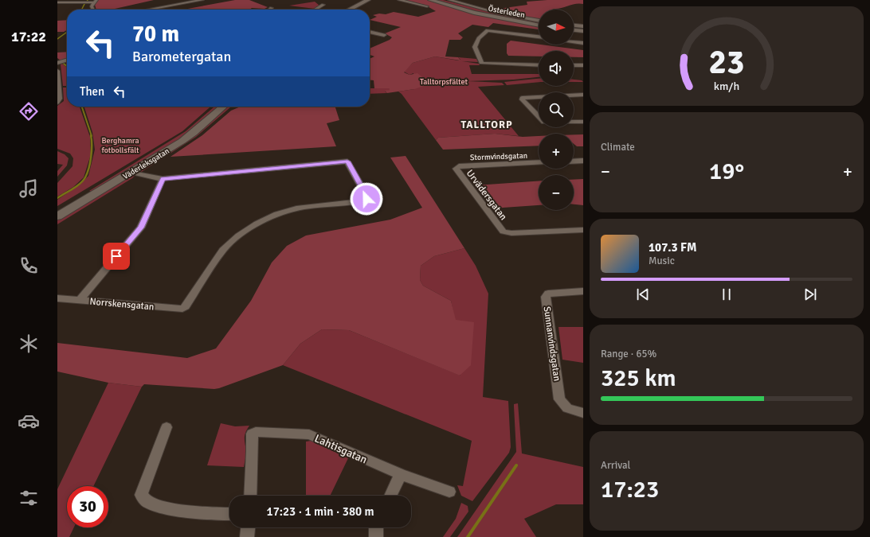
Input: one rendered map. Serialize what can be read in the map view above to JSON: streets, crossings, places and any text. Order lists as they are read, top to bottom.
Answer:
{
  "streets": {
    "street": [
      "Österleden",
      "Stormvindsgatan",
      "Väderleksgatan",
      "Urvädersgatan",
      "Norrskensgatan",
      "Sunnanvindsgatan",
      "Lahtisgatan"
    ]
  },
  "crossings": [
    ["Stormvindsgatan", "Urvädersgatan"]
  ],
  "districts": ["TALLTORP"],
  "parks": ["Talltorpsfältet", "Berghamra fotbollsfält"],
  "north": "right",
  "page": {
    "tabs": "17:22",
    "map_buttons": ["+", "−"],
    "turn": ["70 m", "Barometergatan"],
    "then": "Then",
    "tile": [
      "Climate",
      ["Range · 65%", "325 km"],
      ["Arrival", "17:23"]
    ],
    "heat": ["−", "19°", "+"],
    "song": ["107.3 FM", "Music"],
    "limit": "30",
    "trip": "17:23 · 1 min · 380 m",
    "gauge": ["23", "km/h"]
  }
}
